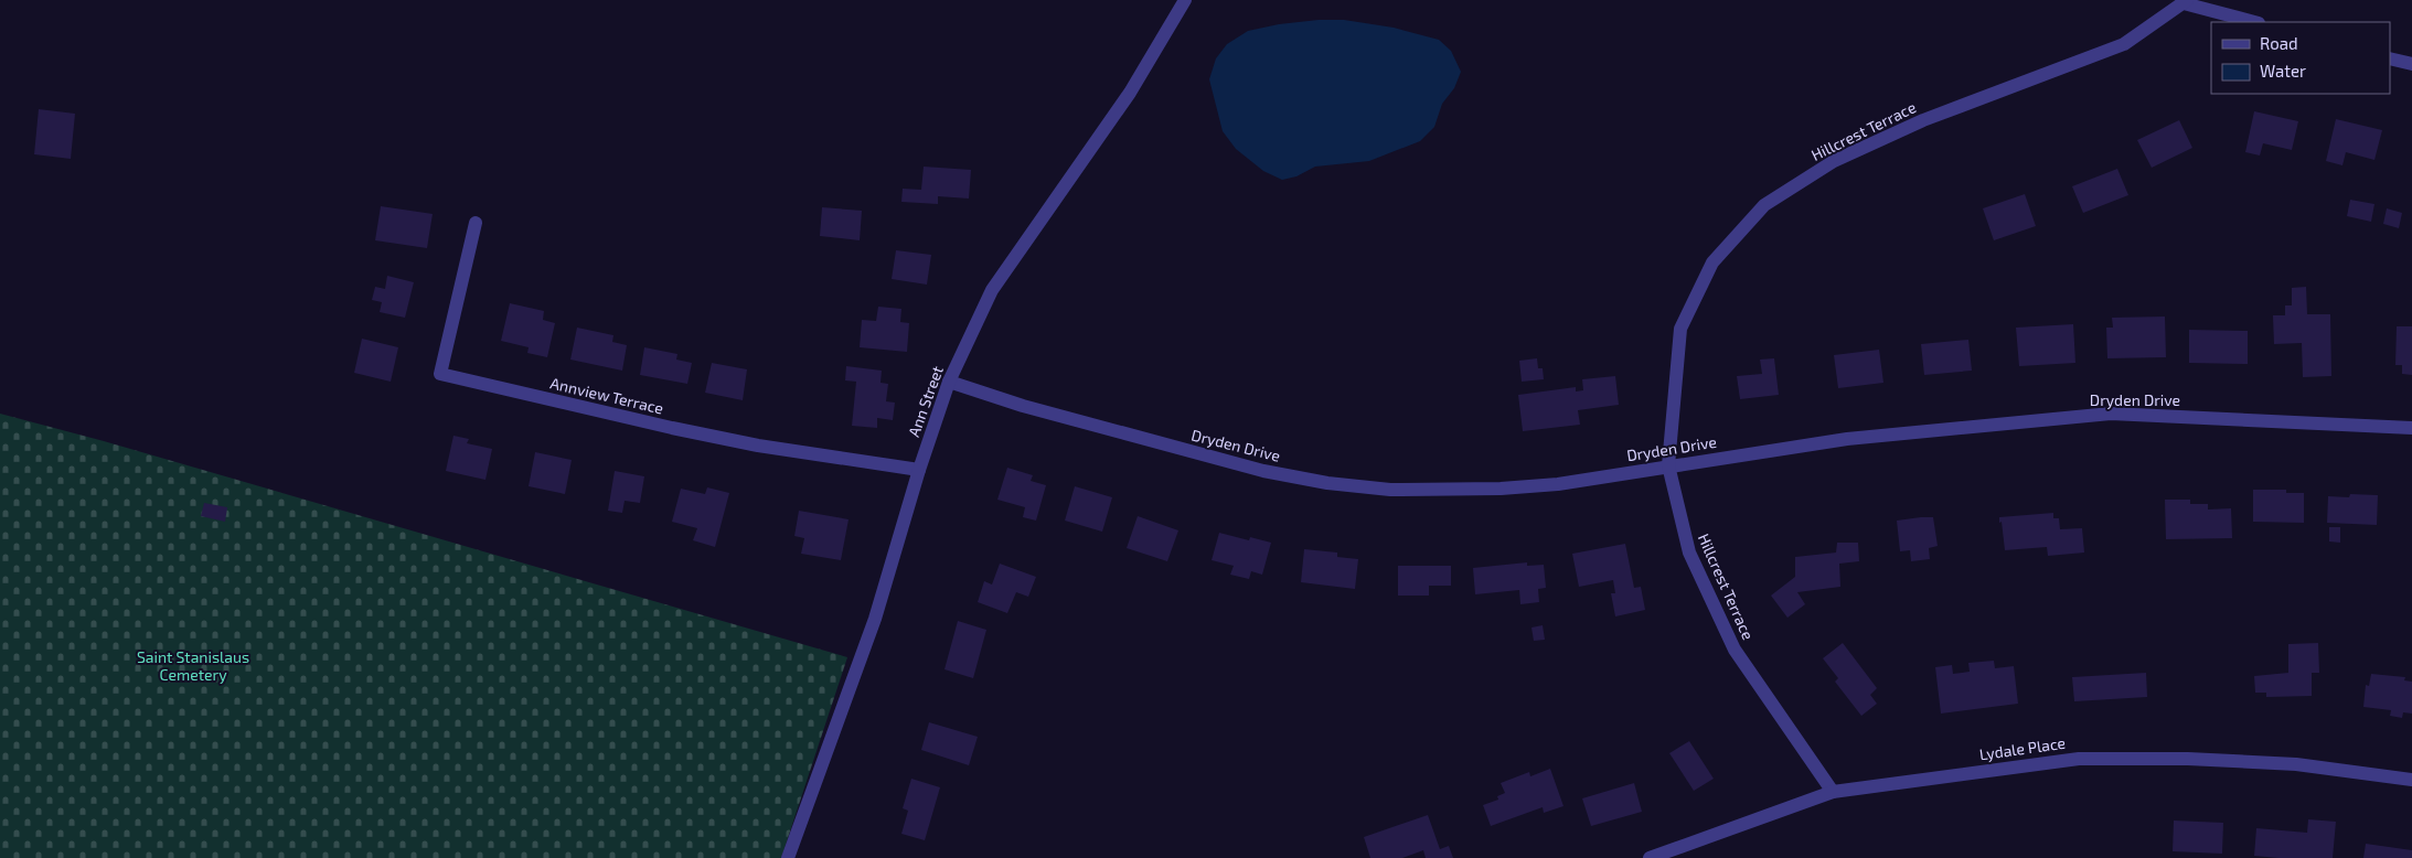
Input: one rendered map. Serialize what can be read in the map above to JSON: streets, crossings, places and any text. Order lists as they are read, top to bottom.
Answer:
{
  "streets": {
    "street": [
      "Hillcrest Terrace",
      "Annview Terrace",
      "Dryden Drive",
      "Ann Street",
      "Lydale Place"
    ]
  },
  "crossings": [
    ["Hillcrest Terrace", "Dryden Drive"],
    ["Hillcrest Terrace", "Lydale Place"],
    ["Annview Terrace", "Ann Street"],
    ["Dryden Drive", "Ann Street"]
  ],
  "parks": ["Saint Stanislaus Cemetery"],
  "legend": ["Road", "Water"]
}
